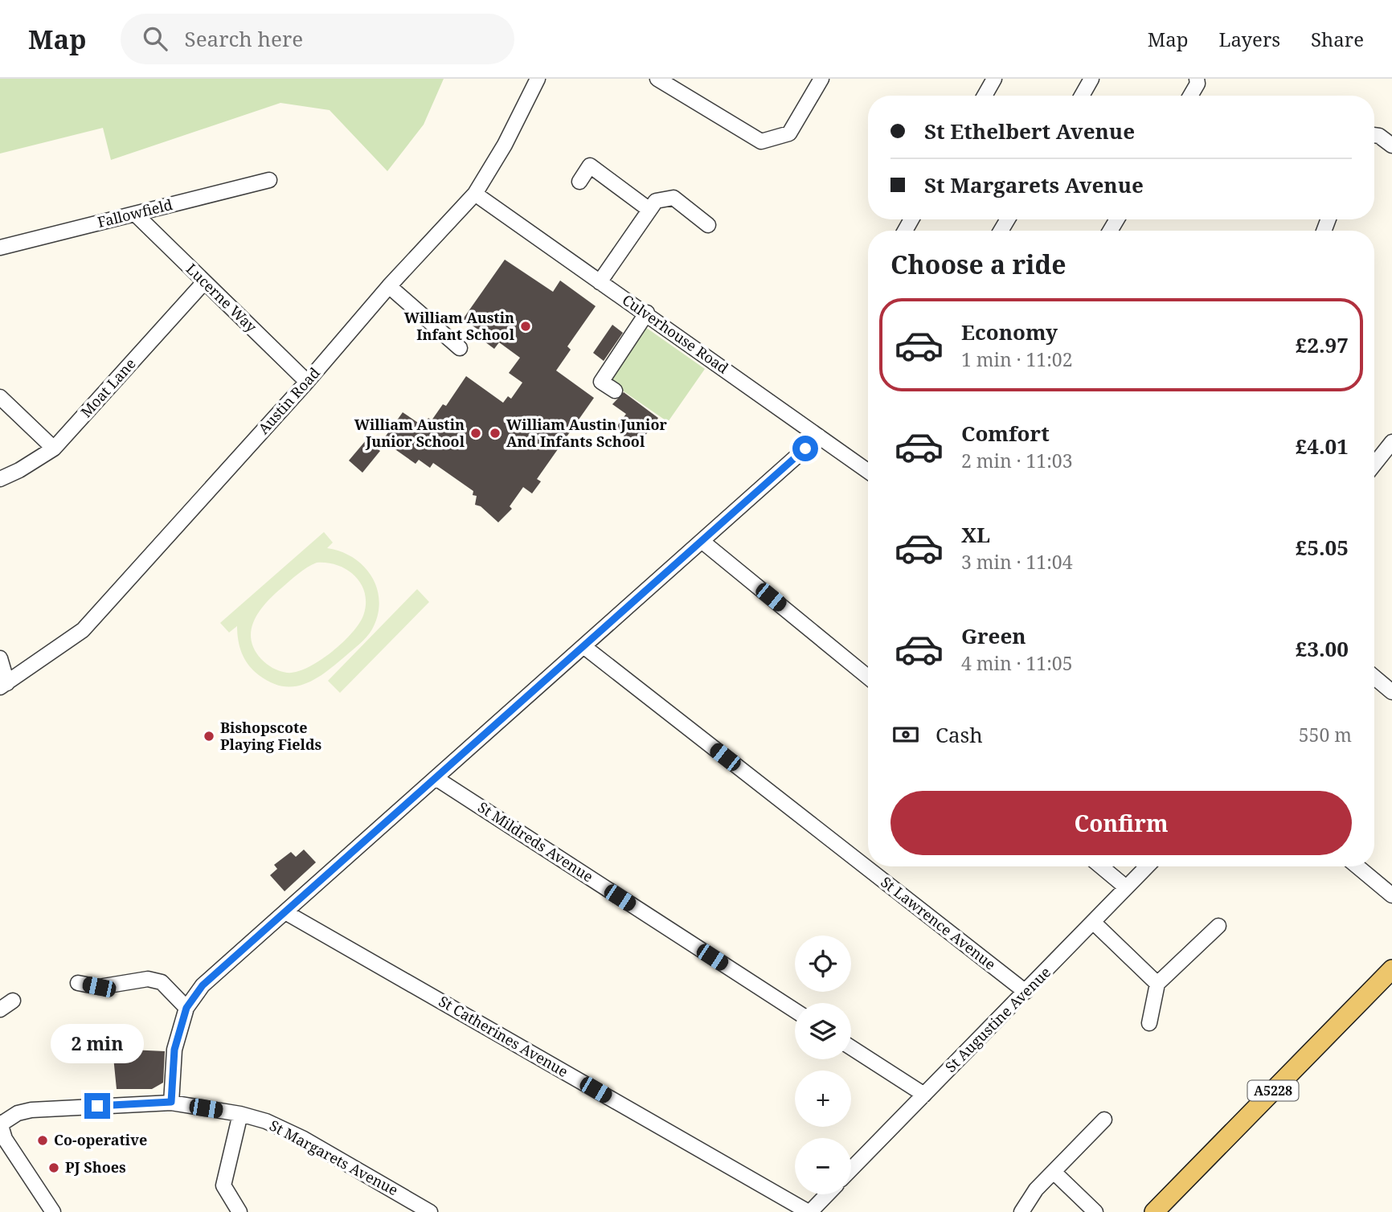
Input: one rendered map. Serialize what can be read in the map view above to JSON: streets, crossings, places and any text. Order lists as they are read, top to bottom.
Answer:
{
  "streets": {
    "main road": ["A5228"],
    "street": [
      "Fallowfield",
      "Lucerne Way",
      "Culverhouse Road",
      "Moat Lane",
      "Austin Road",
      "St Mildreds Avenue",
      "St Lawrence Avenue",
      "St Augustine Avenue",
      "St Catherines Avenue",
      "St Margarets Avenue"
    ]
  },
  "crossings": [
    ["Fallowfield", "Lucerne Way"],
    ["Lucerne Way", "Moat Lane"],
    ["Lucerne Way", "Austin Road"],
    ["Culverhouse Road", "Austin Road"],
    ["St Lawrence Avenue", "St Augustine Avenue"]
  ],
  "places": [
    "William Austin Infant School",
    "William Austin Junior School",
    "William Austin Junior And Infants School",
    "Bishopscote Playing Fields",
    "Co-operative",
    "PJ Shoes"
  ],
  "page": {
    "header": "Map",
    "search": "Search here",
    "nav": ["Map", "Layers", "Share"],
    "banner": ["St Ethelbert Avenue", "St Margarets Avenue"],
    "heading": "Choose a ride",
    "list": [
      {
        "name": "Economy",
        "note": "1 min · 11:02",
        "value": "£2.97"
      },
      {
        "name": "Comfort",
        "note": "2 min · 11:03",
        "value": "£4.01"
      },
      {
        "name": "XL",
        "note": "3 min · 11:04",
        "value": "£5.05"
      },
      {
        "name": "Green",
        "note": "4 min · 11:05",
        "value": "£3.00"
      }
    ],
    "pay": ["Cash", "550 m"],
    "buttons": "Confirm",
    "map_buttons": ["+", "−"],
    "bubble": "2 min"
  }
}
